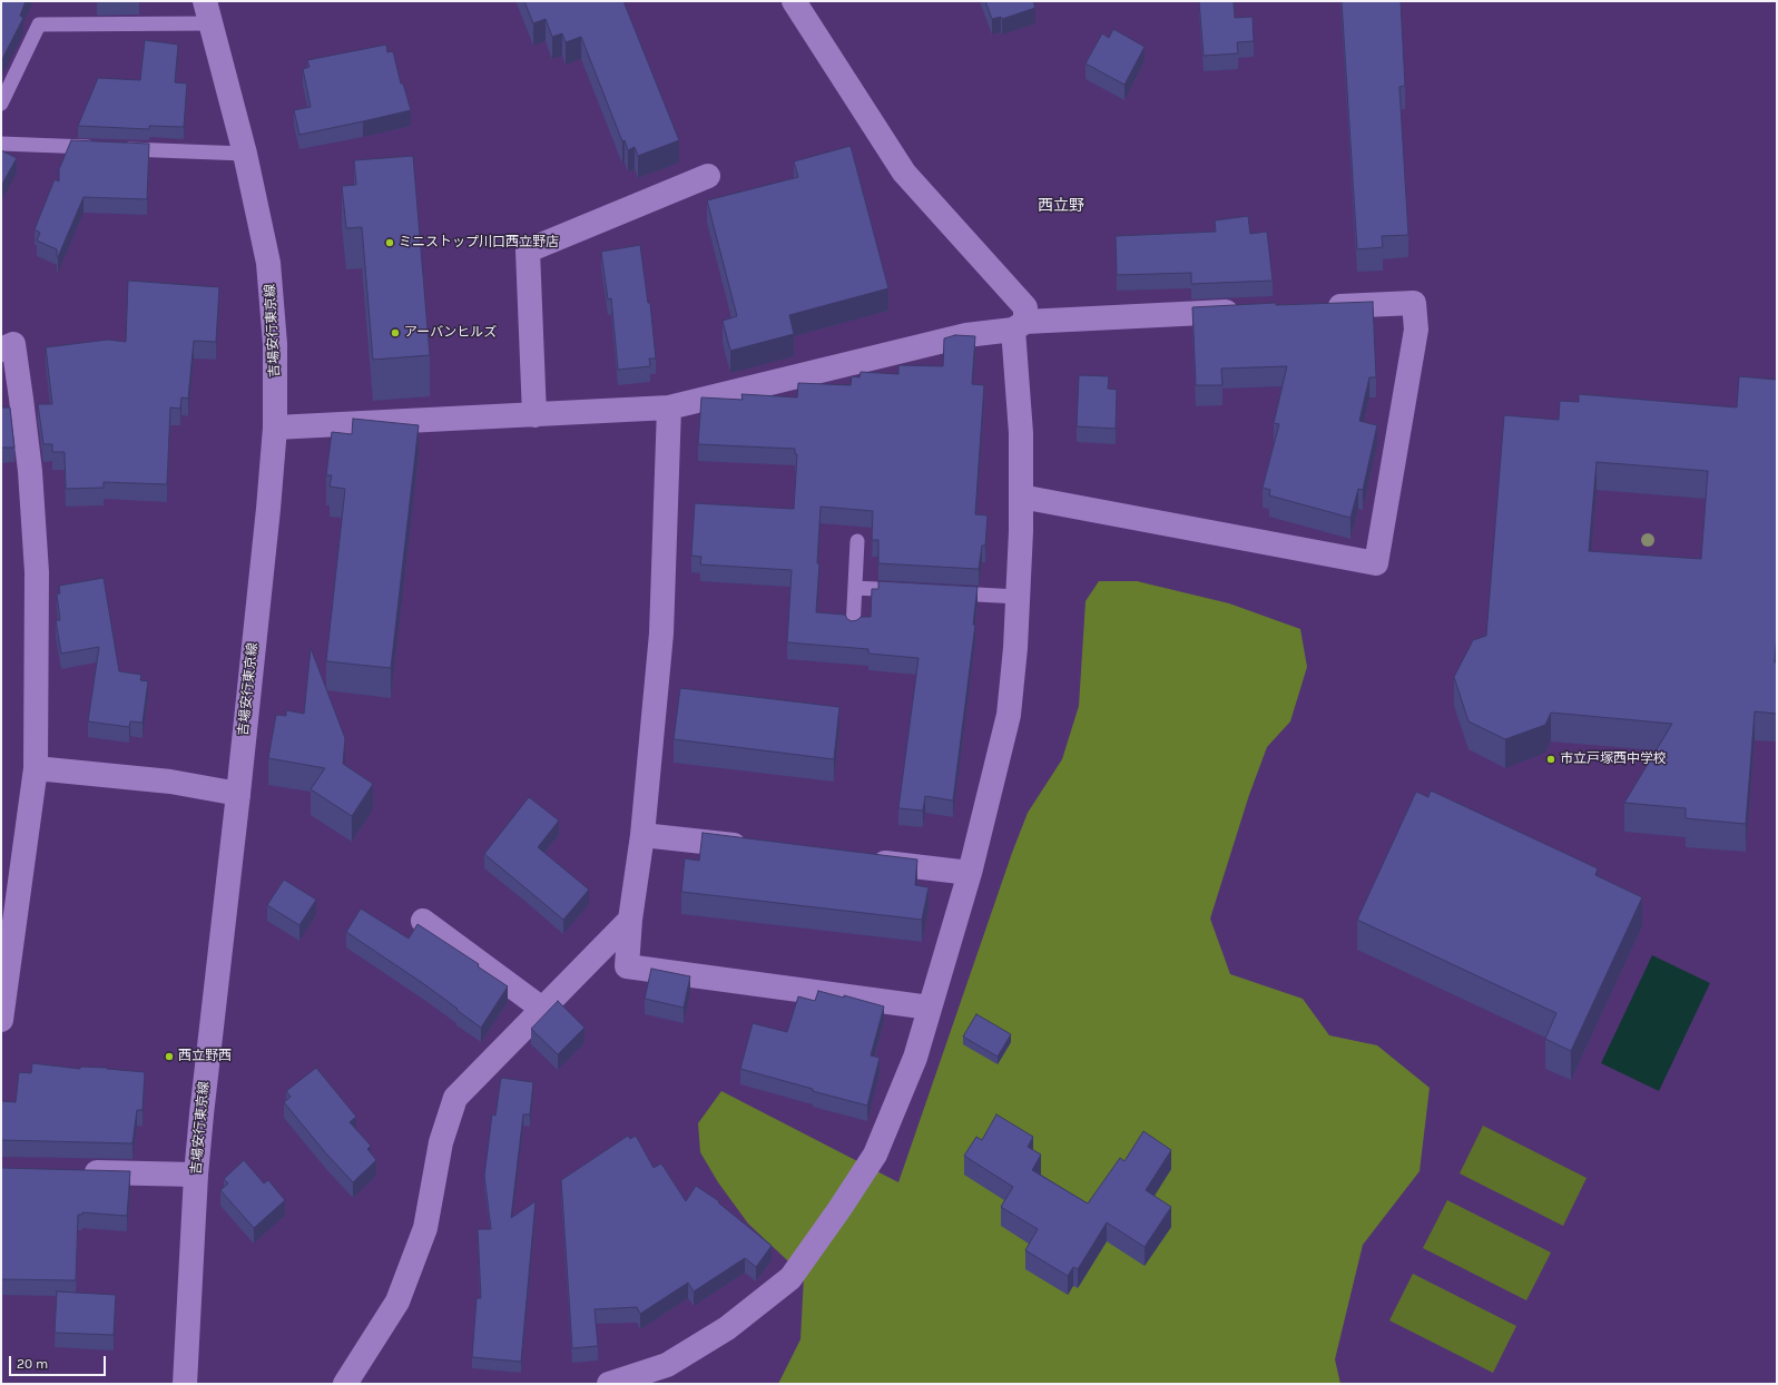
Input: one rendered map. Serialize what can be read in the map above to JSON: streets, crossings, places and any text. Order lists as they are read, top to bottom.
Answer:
{
  "streets": {
    "street": ["吉場安行東京線"]
  },
  "districts": ["西立野"],
  "places": [
    "ミニストップ川口西立野店",
    "アーバンヒルズ",
    "市立戸塚西中学校",
    "西立野西"
  ],
  "scale_bar": "20 m"
}
